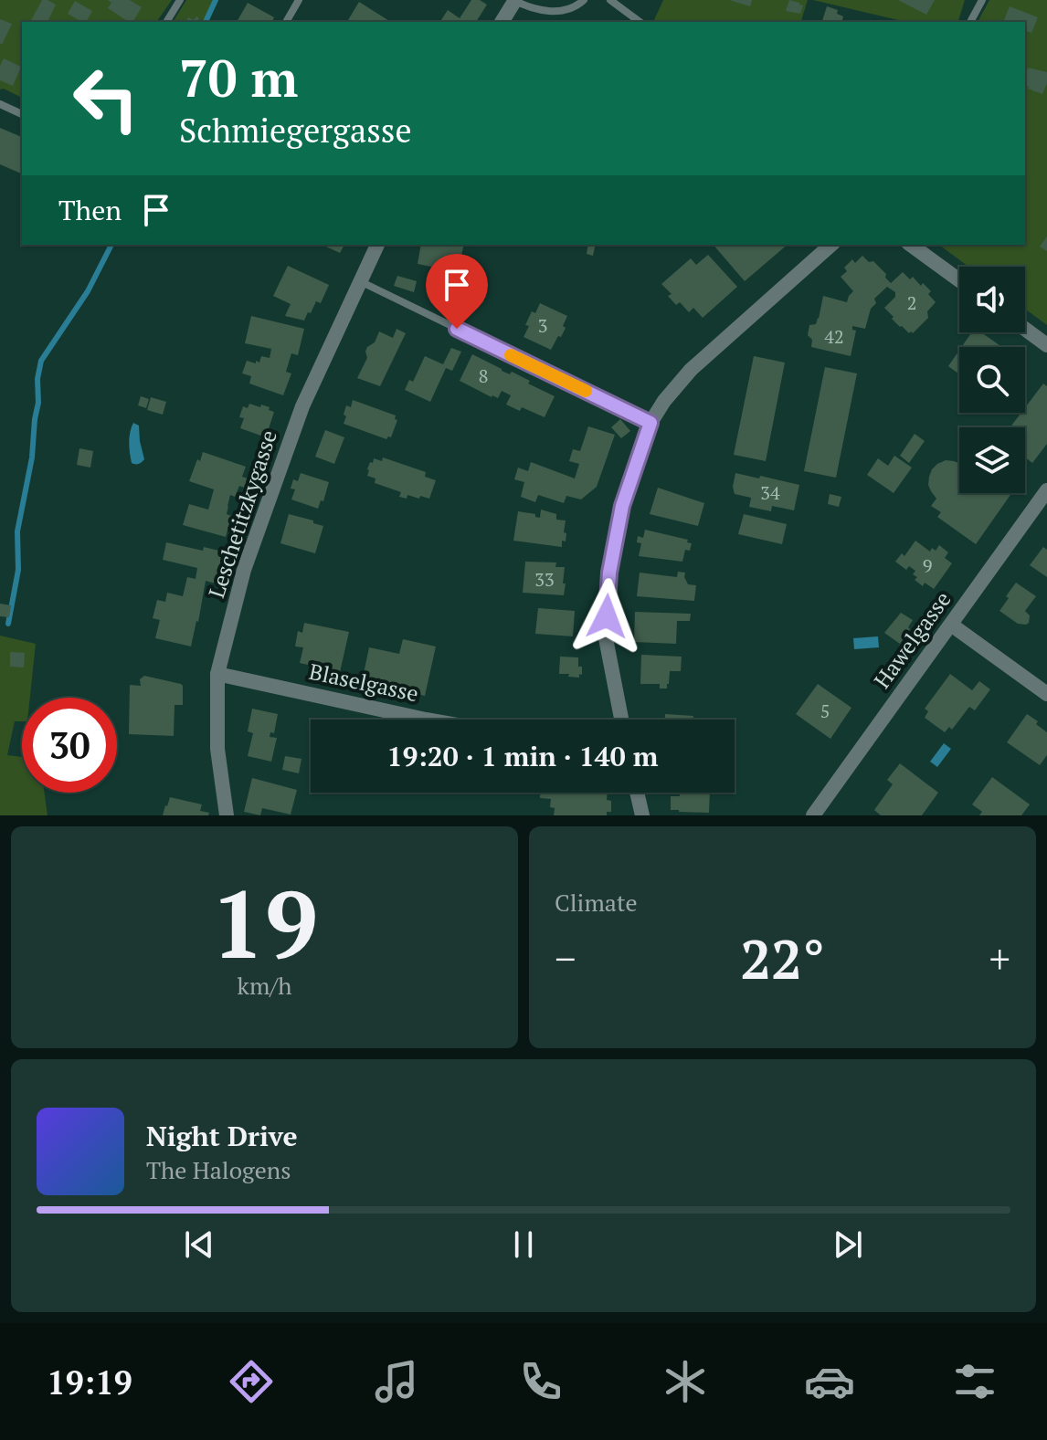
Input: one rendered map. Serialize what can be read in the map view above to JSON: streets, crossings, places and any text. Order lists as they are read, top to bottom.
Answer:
{
  "streets": {
    "street": ["Leschetitzkygasse", "Hawelgasse", "Blaselgasse"]
  },
  "crossings": [
    ["Leschetitzkygasse", "Blaselgasse"]
  ],
  "house_numbers": [
    "2",
    "3",
    "42",
    "8",
    "34",
    "9",
    "33",
    "5"
  ],
  "page": {
    "turn": ["70 m", "Schmiegergasse"],
    "then": "Then",
    "limit": "30",
    "trip": "19:20 · 1 min · 140 m",
    "tile": [
      ["19", "km/h"],
      "Climate"
    ],
    "heat": ["−", "22°", "+"],
    "song": ["Night Drive", "The Halogens"],
    "tabs": "19:19"
  }
}
